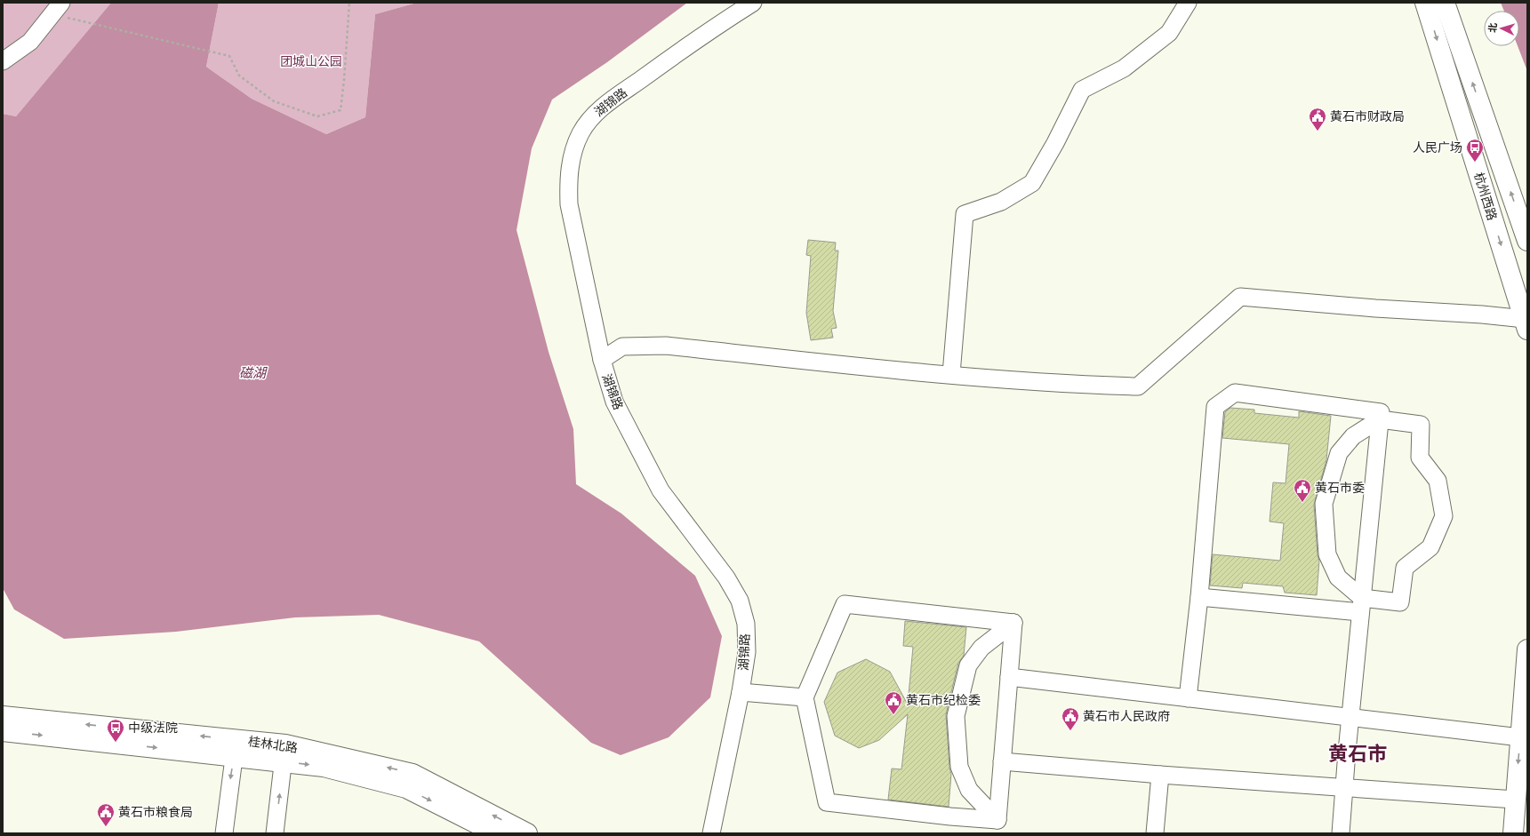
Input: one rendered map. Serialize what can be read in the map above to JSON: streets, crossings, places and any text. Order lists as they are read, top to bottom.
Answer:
{
  "streets": {
    "main road": ["杭州西路", "桂林北路"],
    "street": ["湖锦路"]
  },
  "districts": ["黄石市"],
  "water": ["磁湖"],
  "parks": ["团城山公园"],
  "places": {
    "public building": [
      "黄石市财政局",
      "黄石市委",
      "黄石市纪检委",
      "黄石市人民政府",
      "黄石市粮食局"
    ],
    "bus stop": ["人民广场", "中级法院"]
  },
  "north": "left"
}
